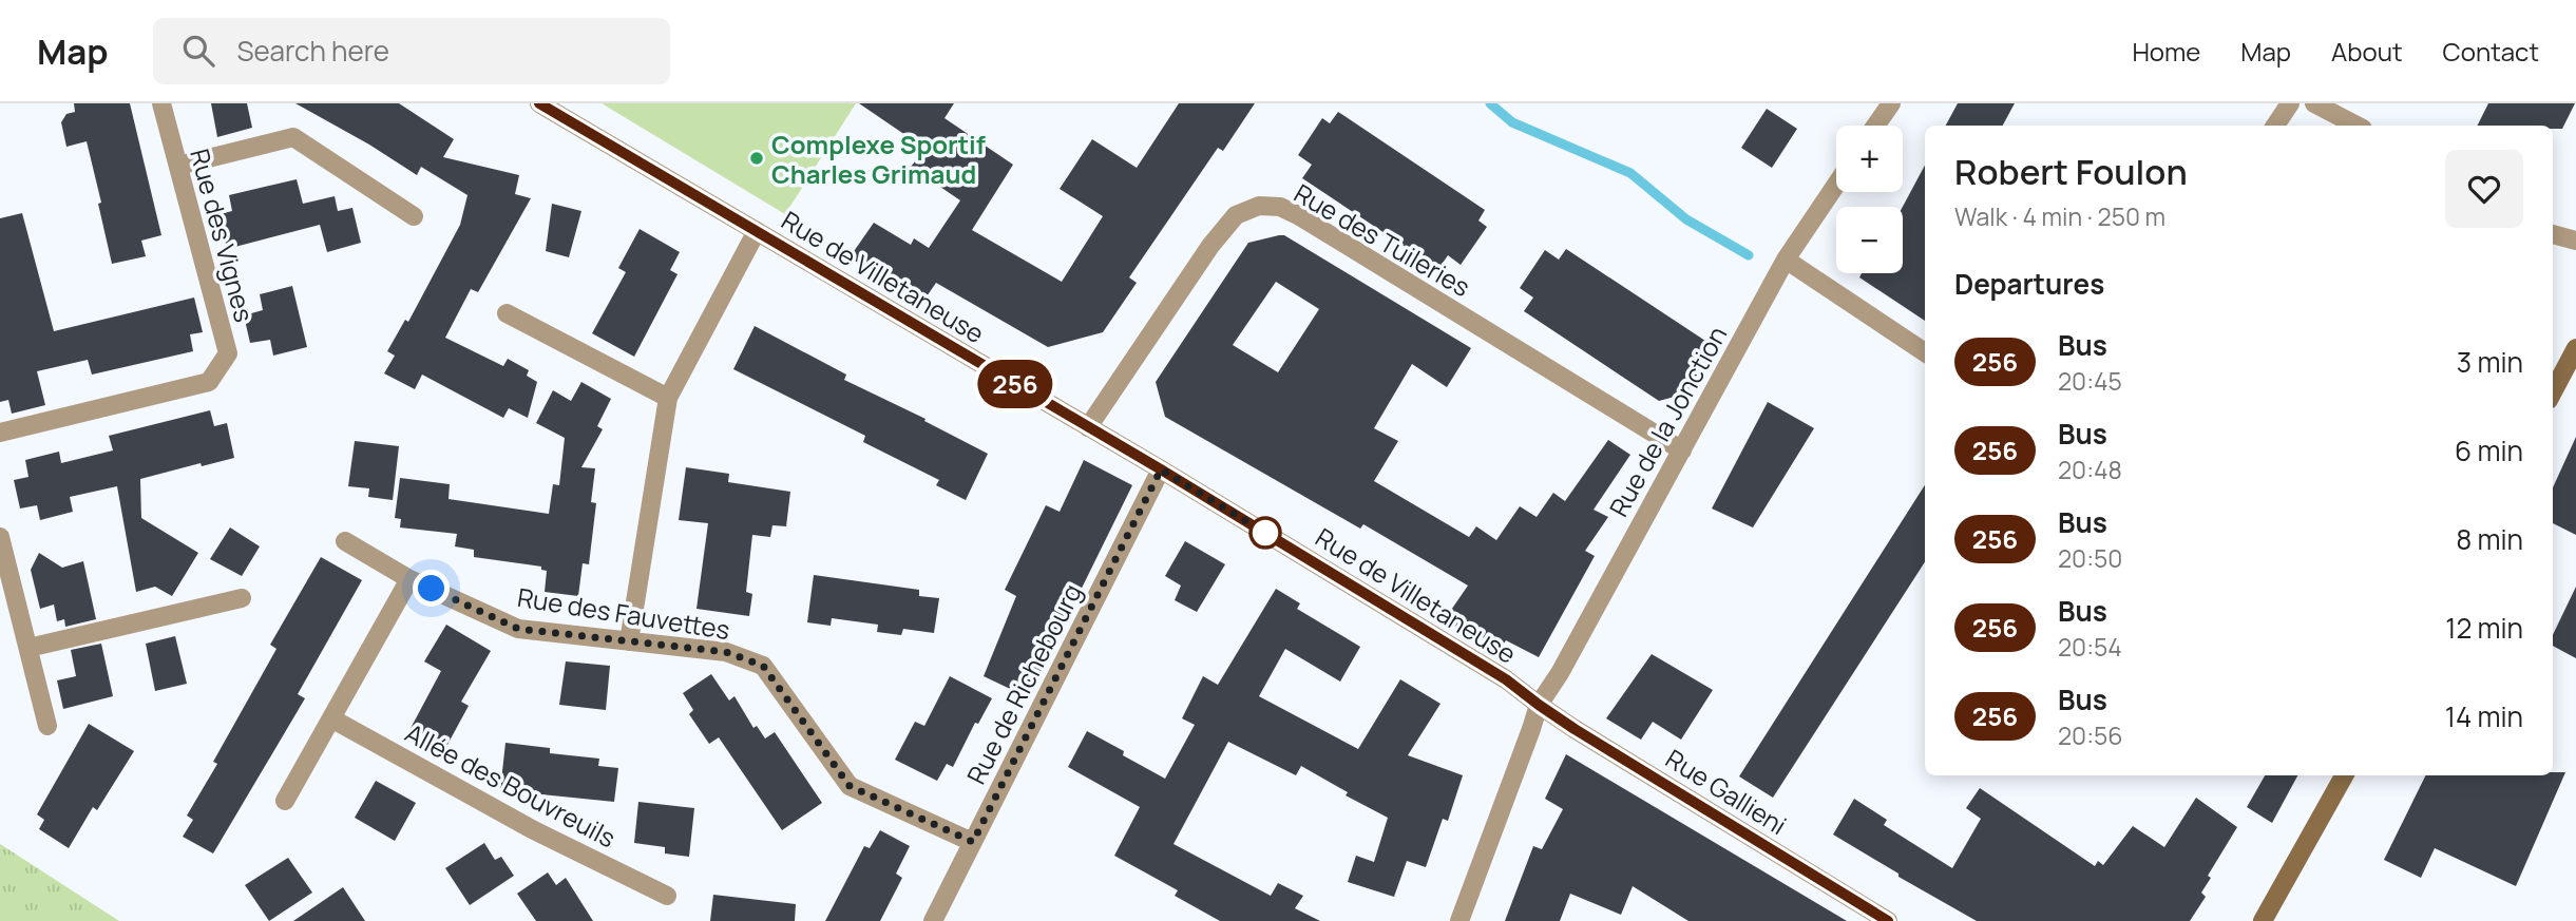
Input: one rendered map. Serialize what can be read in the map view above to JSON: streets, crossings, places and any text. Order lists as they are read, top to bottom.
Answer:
{
  "streets": {
    "street": [
      "Rue des Vignes",
      "Rue des Tuileries",
      "Rue de Villetaneuse",
      "Rue de la Jonction",
      "Rue des Fauvettes",
      "Rue de Richebourg",
      "Allée des Bouvreuils",
      "Rue Gallieni"
    ]
  },
  "crossings": [
    ["Rue des Tuileries", "Rue de Villetaneuse"],
    ["Rue des Tuileries", "Rue de la Jonction"],
    ["Rue de Villetaneuse", "Rue de la Jonction"],
    ["Rue de Villetaneuse", "Rue de Richebourg"],
    ["Rue de Villetaneuse", "Rue Gallieni"],
    ["Rue de la Jonction", "Rue Gallieni"],
    ["Rue des Fauvettes", "Rue de Richebourg"]
  ],
  "places": ["Complexe Sportif Charles Grimaud"],
  "lines": ["bus line 256"],
  "page": {
    "header": "Map",
    "search": "Search here",
    "nav": [
      "Home",
      "Map",
      "About",
      "Contact"
    ],
    "on_map": "256",
    "map_buttons": ["+", "−"],
    "heading": [
      ["Robert Foulon", "Walk · 4 min · 250 m"],
      "Departures"
    ],
    "list": [
      {
        "mark": "256",
        "name": "Bus",
        "note": "20:45",
        "value": "3 min"
      },
      {
        "mark": "256",
        "name": "Bus",
        "note": "20:48",
        "value": "6 min"
      },
      {
        "mark": "256",
        "name": "Bus",
        "note": "20:50",
        "value": "8 min"
      },
      {
        "mark": "256",
        "name": "Bus",
        "note": "20:54",
        "value": "12 min"
      },
      {
        "mark": "256",
        "name": "Bus",
        "note": "20:56",
        "value": "14 min"
      }
    ]
  }
}
